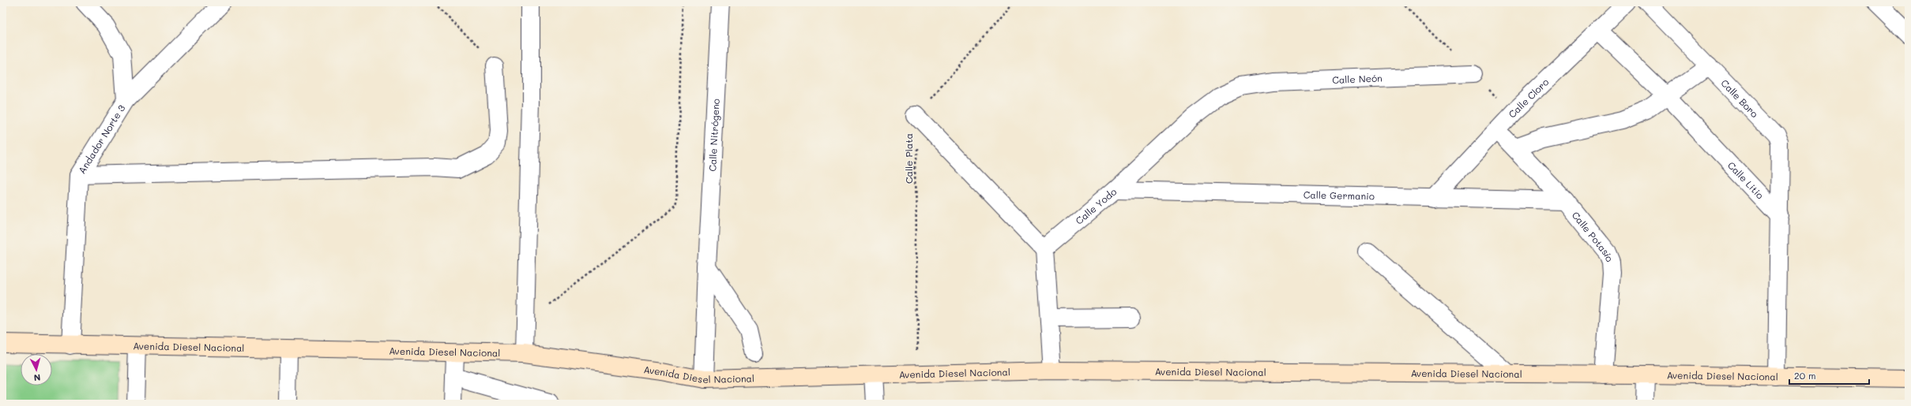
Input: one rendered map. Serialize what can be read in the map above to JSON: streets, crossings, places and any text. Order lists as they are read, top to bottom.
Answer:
{
  "streets": {
    "street": [
      "Calle Neón",
      "Calle Boro",
      "Calle Cloro",
      "Calle Nitrógeno",
      "Andador Norte 3",
      "Calle Litio",
      "Calle Germanio",
      "Calle Yodo",
      "Calle Potasio",
      "Avenida Diesel Nacional"
    ],
    "path": ["Calle Plata"]
  },
  "crossings": [
    ["Calle Neón", "Calle Yodo"],
    ["Calle Boro", "Calle Litio"],
    ["Calle Cloro", "Calle Litio"],
    ["Calle Cloro", "Calle Germanio"],
    ["Calle Cloro", "Calle Potasio"],
    ["Calle Nitrógeno", "Avenida Diesel Nacional"],
    ["Andador Norte 3", "Avenida Diesel Nacional"],
    ["Calle Germanio", "Calle Yodo"],
    ["Calle Germanio", "Calle Potasio"],
    ["Calle Potasio", "Avenida Diesel Nacional"]
  ],
  "scale_bar": "20 m",
  "north": "bottom"
}
